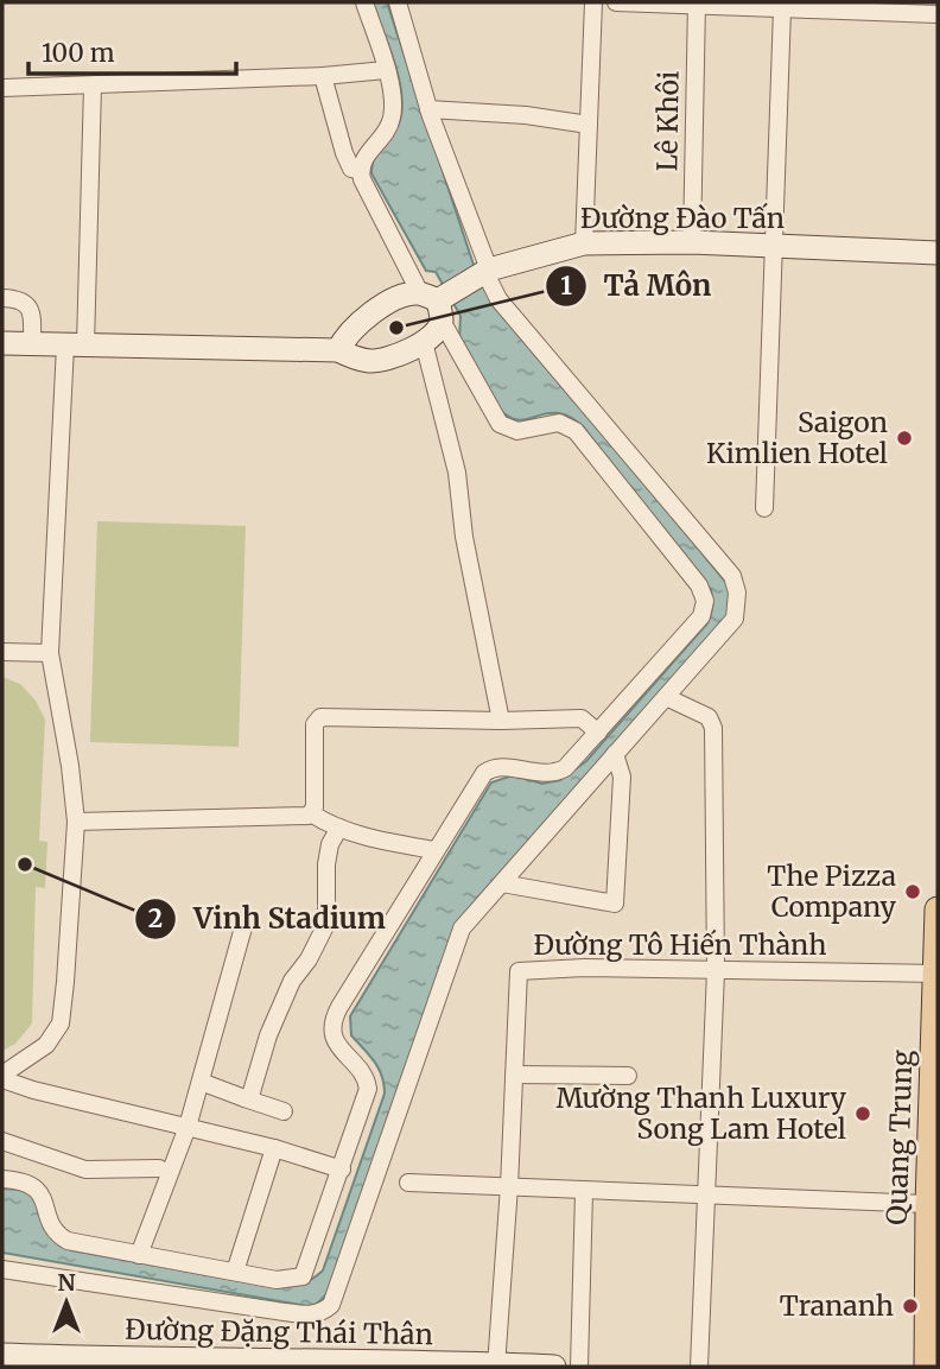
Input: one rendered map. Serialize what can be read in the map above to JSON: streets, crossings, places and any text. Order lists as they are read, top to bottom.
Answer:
{
  "streets": {
    "main road": ["Quang Trung"],
    "street": [
      "Lê Khôi",
      "Đường Đào Tấn",
      "Đường Tô Hiến Thành",
      "Đường Đặng Thái Thân"
    ]
  },
  "crossings": [
    ["Lê Khôi", "Đường Đào Tấn"],
    ["Đường Tô Hiến Thành", "Quang Trung"],
    ["Đường Tô Hiến Thành", "Đường Đặng Thái Thân"]
  ],
  "places": [
    "Tả Môn",
    "Saigon Kimlien Hotel",
    "Vinh Stadium",
    "The Pizza Company",
    "Mường Thanh Luxury Song Lam Hotel",
    "Trananh"
  ],
  "scale_bar": "100 m",
  "north": "top"
}
